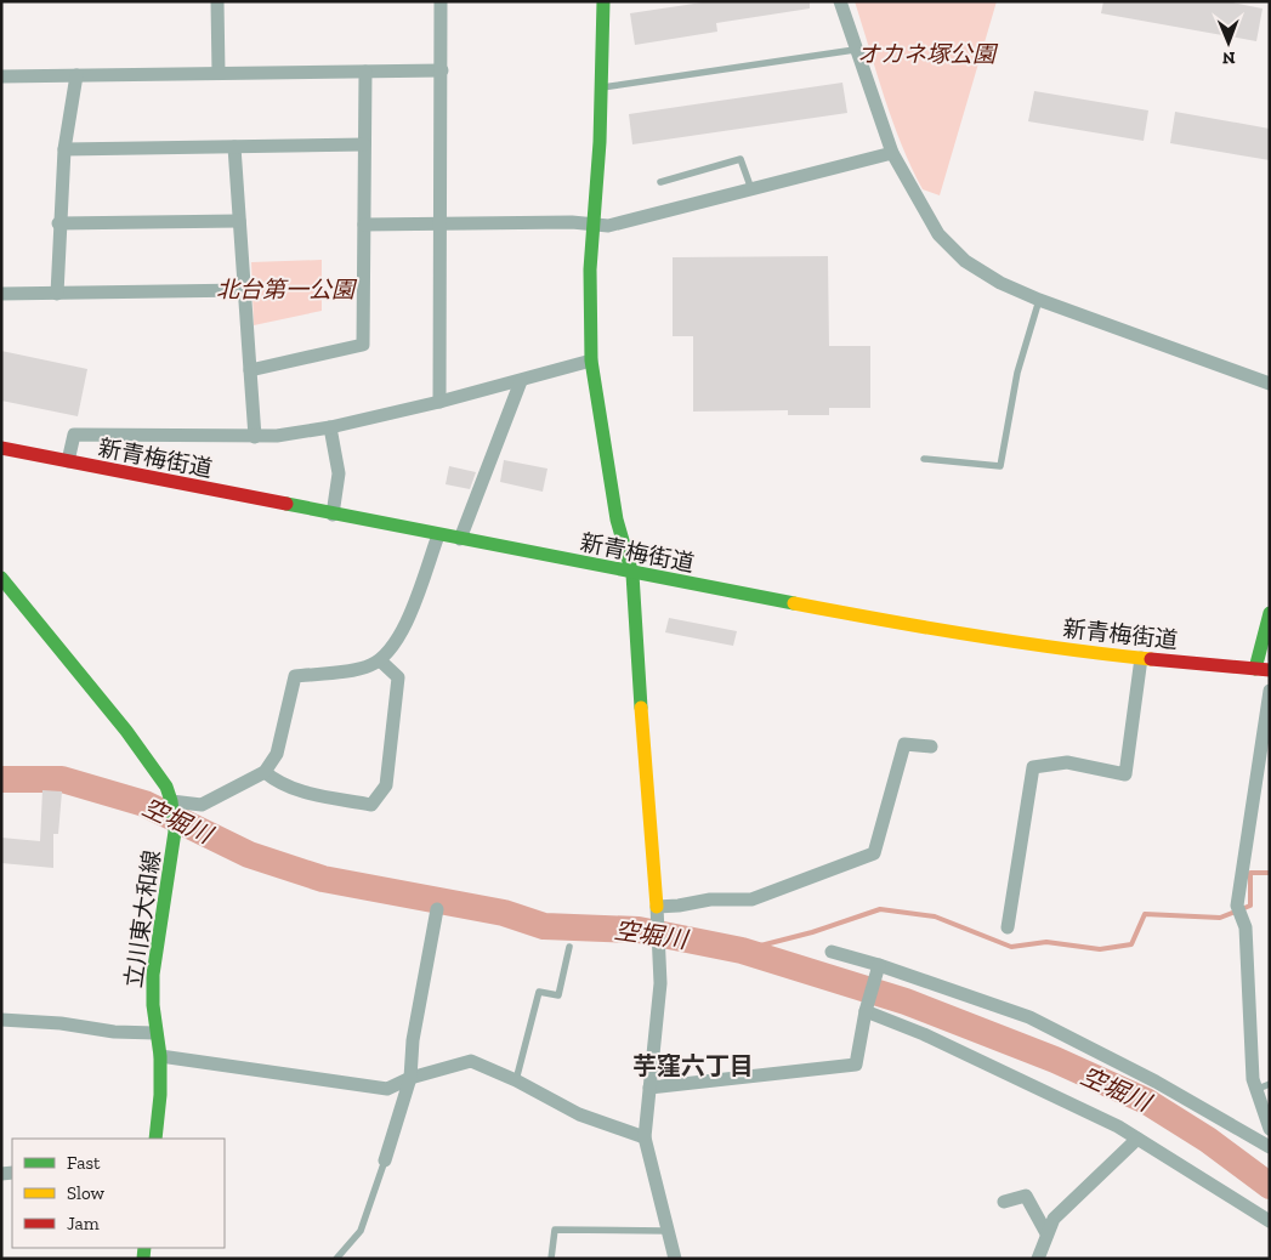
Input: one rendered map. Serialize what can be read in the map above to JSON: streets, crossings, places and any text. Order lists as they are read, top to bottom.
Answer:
{
  "streets": {
    "main road": ["新青梅街道", "立川東大和線"]
  },
  "districts": ["芋窪六丁目"],
  "water": ["空堀川"],
  "parks": ["オカネ塚公園", "北台第一公園"],
  "legend": ["Fast", "Slow", "Jam"],
  "north": "bottom"
}
